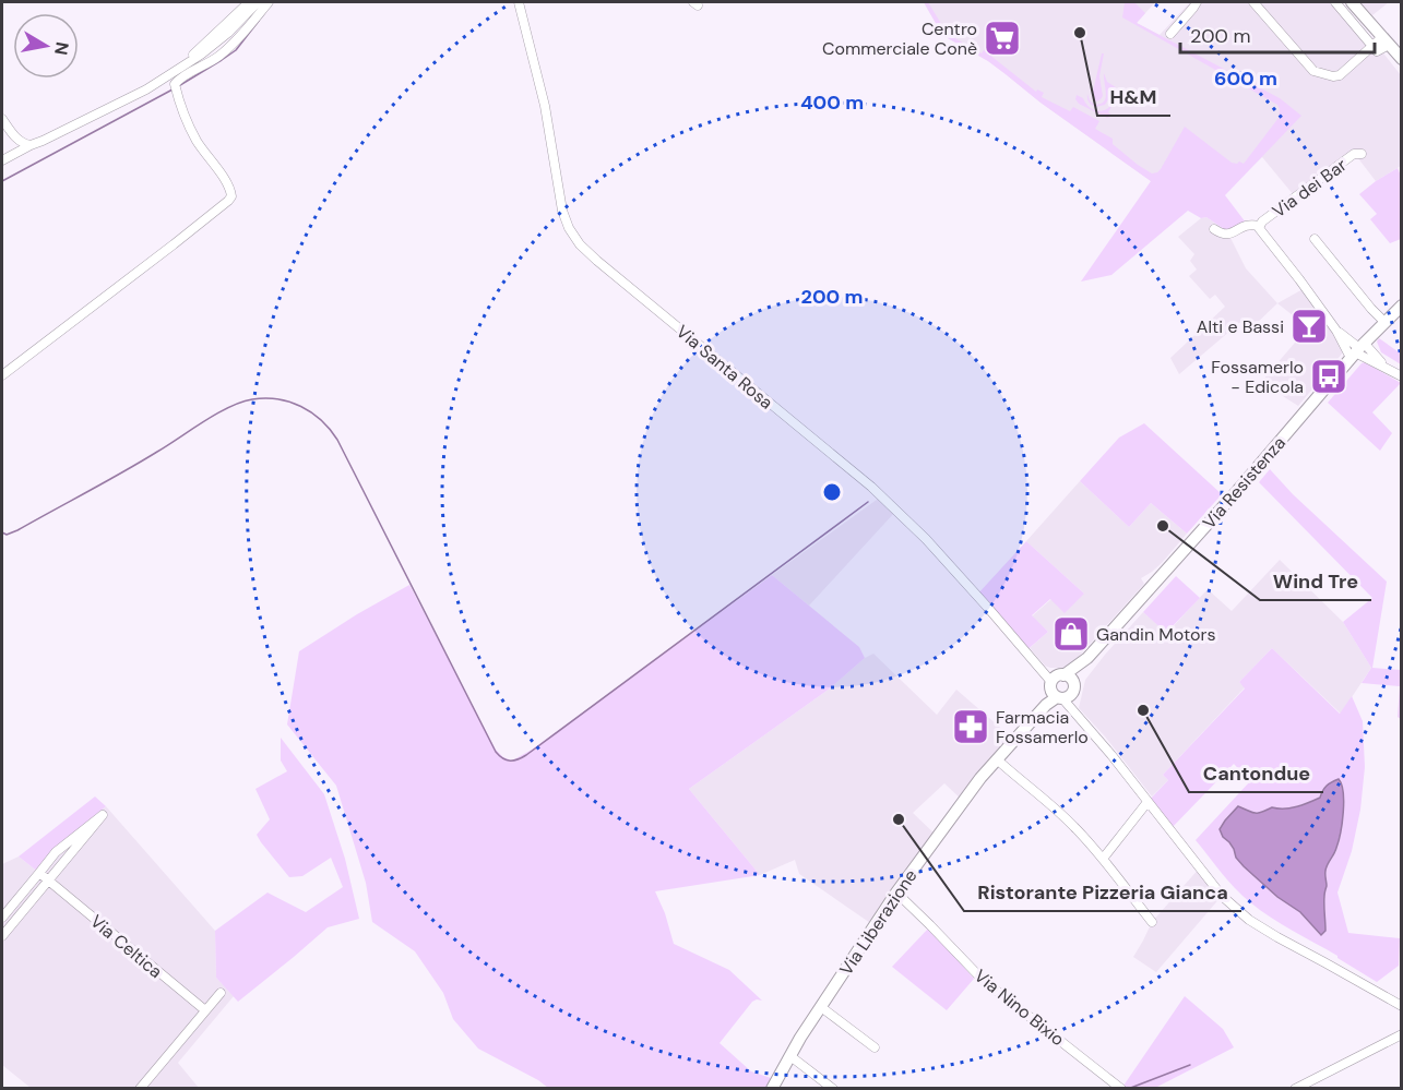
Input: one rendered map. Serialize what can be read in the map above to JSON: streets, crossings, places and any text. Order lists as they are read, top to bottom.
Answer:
{
  "streets": {
    "main road": ["Via Resistenza", "Via Liberazione"],
    "street": [
      "Via dei Bar",
      "Via Santa Rosa",
      "Via Celtica",
      "Via Nino Bixio"
    ]
  },
  "crossings": [
    ["Via dei Bar", "Via Resistenza"],
    ["Via Santa Rosa", "Via Resistenza"],
    ["Via Santa Rosa", "Via Liberazione"],
    ["Via Resistenza", "Via Liberazione"],
    ["Via Liberazione", "Via Nino Bixio"]
  ],
  "places": {
    "other": [
      "H&M",
      "Wind Tre",
      "Cantondue",
      "Ristorante Pizzeria Gianca"
    ],
    "supermarket": ["Centro Commerciale Conè"],
    "bar": ["Alti e Bassi"],
    "bus stop": ["Fossamerlo - Edicola"],
    "shop": ["Gandin Motors"],
    "pharmacy": ["Farmacia Fossamerlo"]
  },
  "scale_bar": "200 m",
  "north": "right",
  "rings": ["600 m", "400 m", "200 m"]
}
